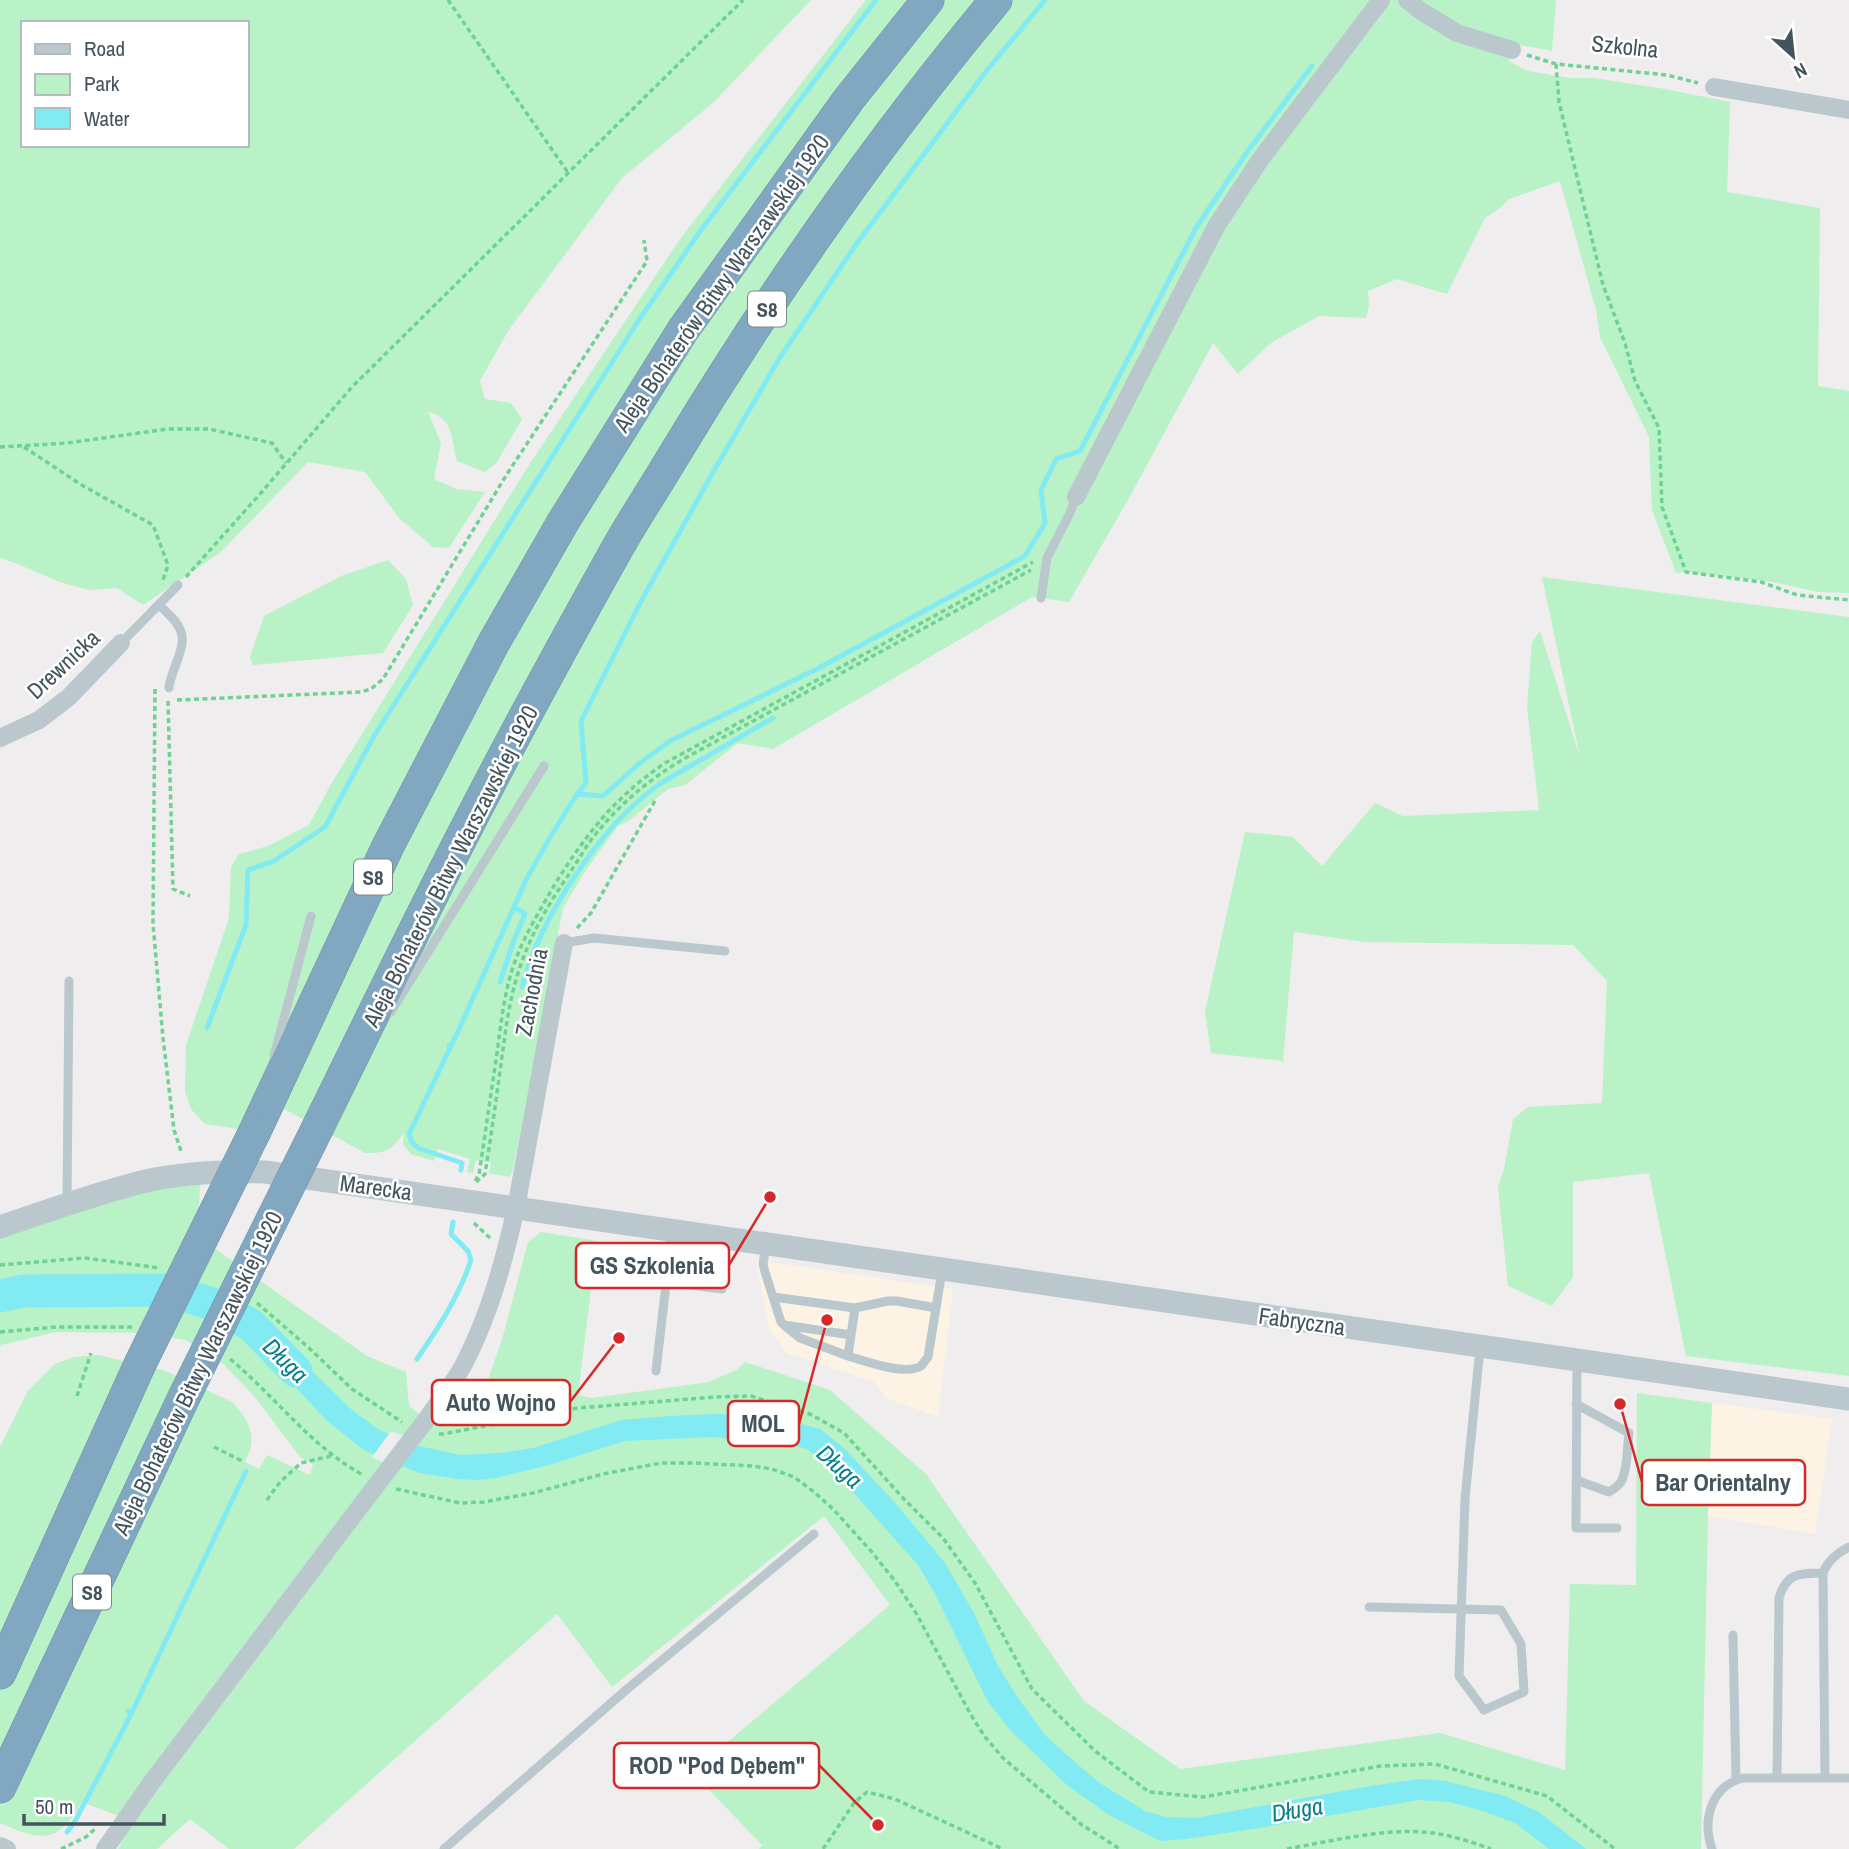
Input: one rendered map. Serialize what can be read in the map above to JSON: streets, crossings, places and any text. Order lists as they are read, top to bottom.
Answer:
{
  "streets": {
    "highway": ["Aleja Bohaterów Bitwy Warszawskiej 1920", "S8"],
    "street": [
      "Drewnicka",
      "Zachodnia",
      "Marecka",
      "Fabryczna"
    ],
    "path": ["Szkolna"]
  },
  "crossings": [
    ["Zachodnia", "Marecka"],
    ["Marecka", "Fabryczna"]
  ],
  "water": ["Długa"],
  "places": [
    "GS Szkolenia",
    "MOL",
    "Auto Wojno",
    "Bar Orientalny",
    "ROD \"Pod Dębem\""
  ],
  "legend": ["Road", "Park", "Water"],
  "scale_bar": "50 m",
  "north": "bottom right"
}
